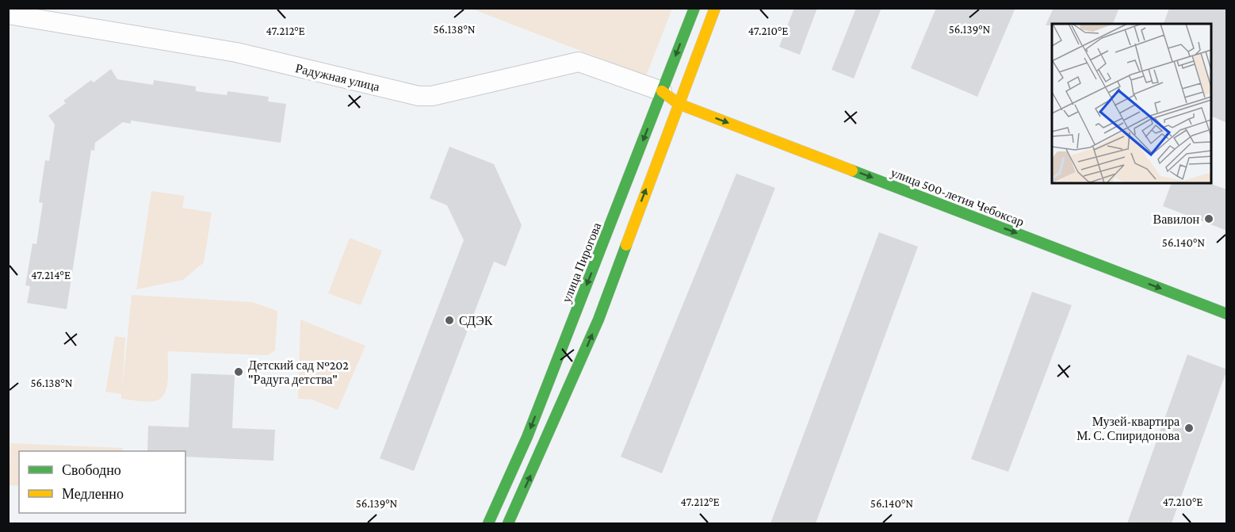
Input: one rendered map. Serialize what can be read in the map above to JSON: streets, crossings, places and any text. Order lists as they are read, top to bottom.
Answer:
{
  "streets": {
    "main road": ["улица 500-летия Чебоксар", "улица Пирогова"],
    "street": ["Радужная улица"]
  },
  "crossings": [
    ["Радужная улица", "улица 500-летия Чебоксар"],
    ["Радужная улица", "улица Пирогова"],
    ["улица 500-летия Чебоксар", "улица Пирогова"]
  ],
  "one_way": ["улица 500-летия Чебоксар"],
  "places": [
    "Вавилон",
    "СДЭК",
    "Детский сад №202 \"Радуга детства\"",
    "Музей-квартира М. С. Спиридонова"
  ],
  "legend": ["Свободно", "Медленно"],
  "coordinates": [
    "56.138°N",
    "56.139°N",
    "47.212°E",
    "47.210°E",
    "56.140°N",
    "47.214°E"
  ]
}
